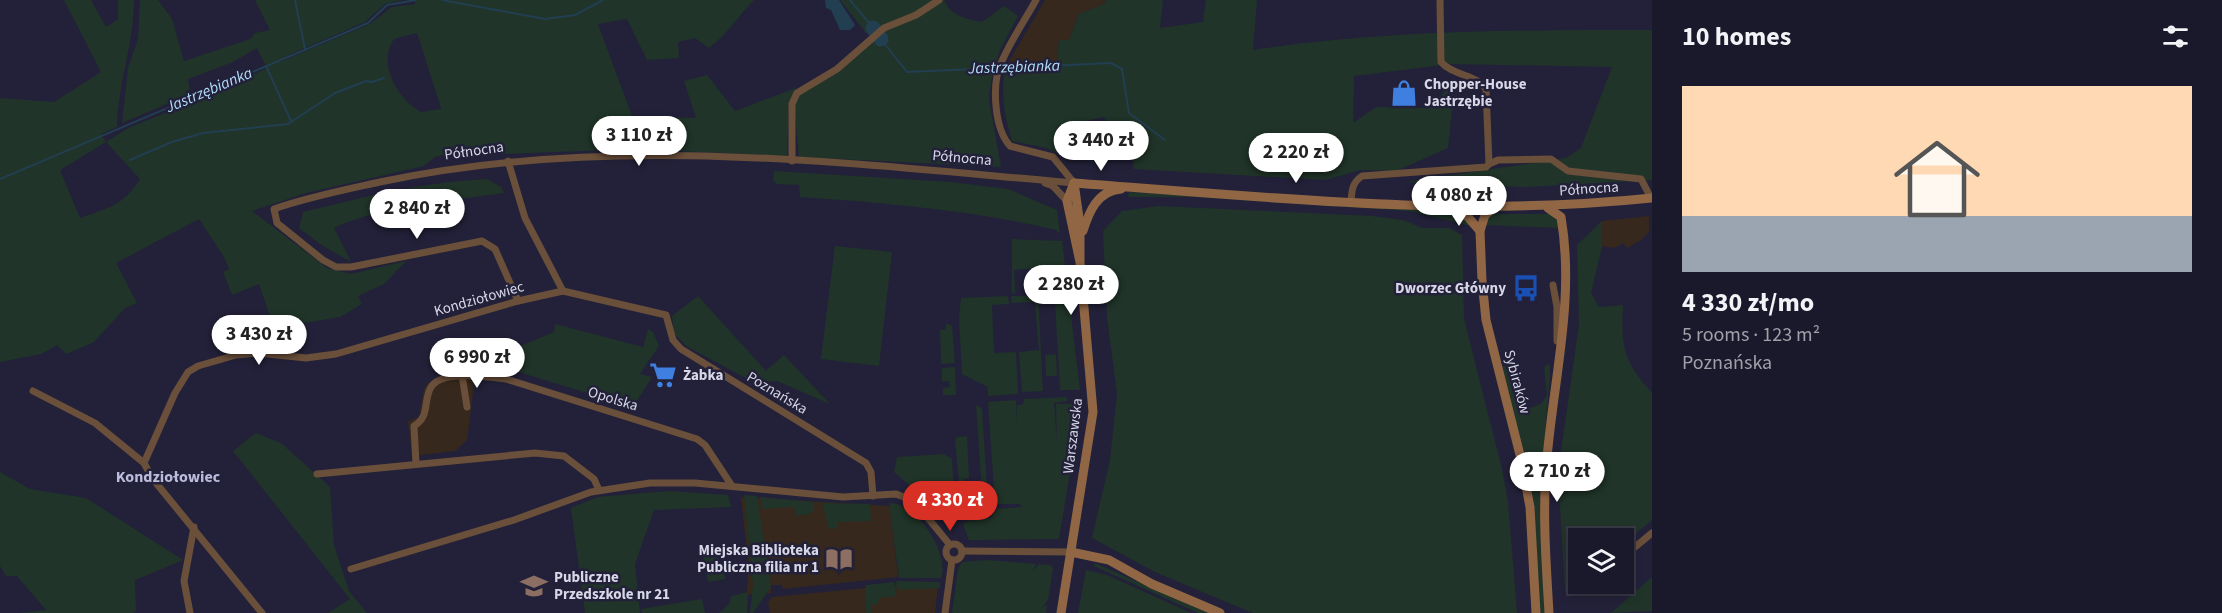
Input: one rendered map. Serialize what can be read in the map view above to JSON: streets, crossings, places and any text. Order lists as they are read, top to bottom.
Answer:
{
  "streets": {
    "street": [
      "Północna",
      "Kondziołowiec",
      "Sybiraków",
      "Poznańska",
      "Opolska",
      "Warszawska"
    ]
  },
  "crossings": [
    ["Północna", "Kondziołowiec"],
    ["Północna", "Sybiraków"],
    ["Północna", "Warszawska"],
    ["Kondziołowiec", "Poznańska"]
  ],
  "districts": ["Kondziołowiec"],
  "water": ["Jastrzębianka"],
  "places": {
    "shop": ["Chopper-House Jastrzębie"],
    "bus stop": ["Dworzec Główny"],
    "supermarket": ["Żabka"],
    "library": ["Miejska Biblioteka Publiczna filia nr 1"],
    "school or university": ["Publiczne Przedszkole nr 21"]
  },
  "page": {
    "heading": "10 homes",
    "list": [
      {
        "name": "4 330 zł/mo",
        "note": "5 rooms · 123 m² · Poznańska"
      }
    ],
    "price": [
      "3 110 zł",
      "3 440 zł",
      "2 220 zł",
      "4 080 zł",
      "2 840 zł",
      "2 280 zł",
      "3 430 zł",
      "6 990 zł",
      "2 710 zł",
      "4 330 zł"
    ]
  }
}
